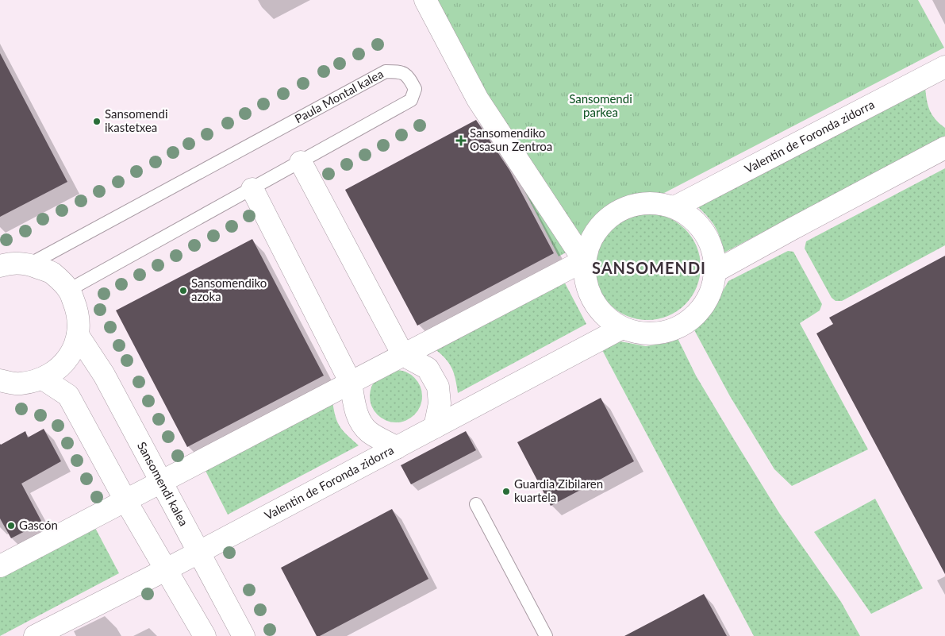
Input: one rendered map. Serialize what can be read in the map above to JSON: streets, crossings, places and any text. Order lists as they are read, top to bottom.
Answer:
{
  "streets": {
    "street": ["Valentin de Foronda zidorra", "Sansomendi kalea"],
    "lane": ["Paula Montal kalea"]
  },
  "crossings": [
    ["Valentin de Foronda zidorra", "Sansomendi kalea"]
  ],
  "districts": ["SANSOMENDI"],
  "parks": ["Sansomendi parkea"],
  "places": {
    "other": [
      "Sansomendi ikastetxea",
      "Sansomendiko azoka",
      "Guardia Zibilaren kuartela",
      "Gascón"
    ],
    "health": ["Sansomendiko Osasun Zentroa"]
  }
}
